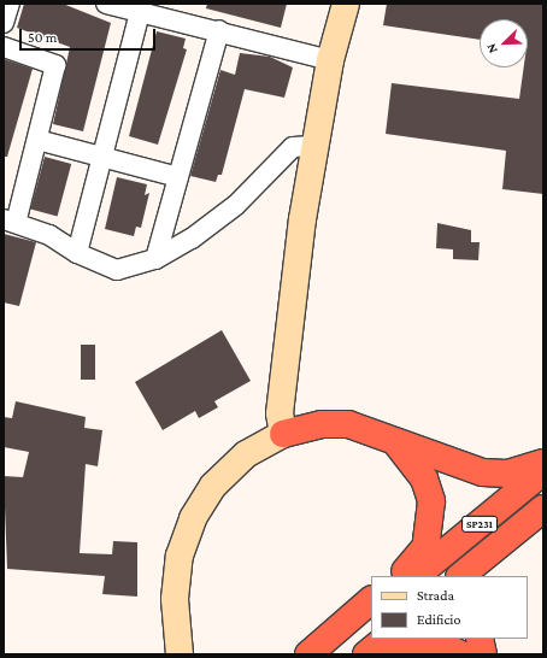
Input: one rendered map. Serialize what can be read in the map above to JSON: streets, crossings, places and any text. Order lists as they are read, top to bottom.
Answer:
{
  "streets": {
    "highway": ["SP231"]
  },
  "legend": ["Strada", "Edificio"],
  "scale_bar": "50 m",
  "north": "bottom left"
}
